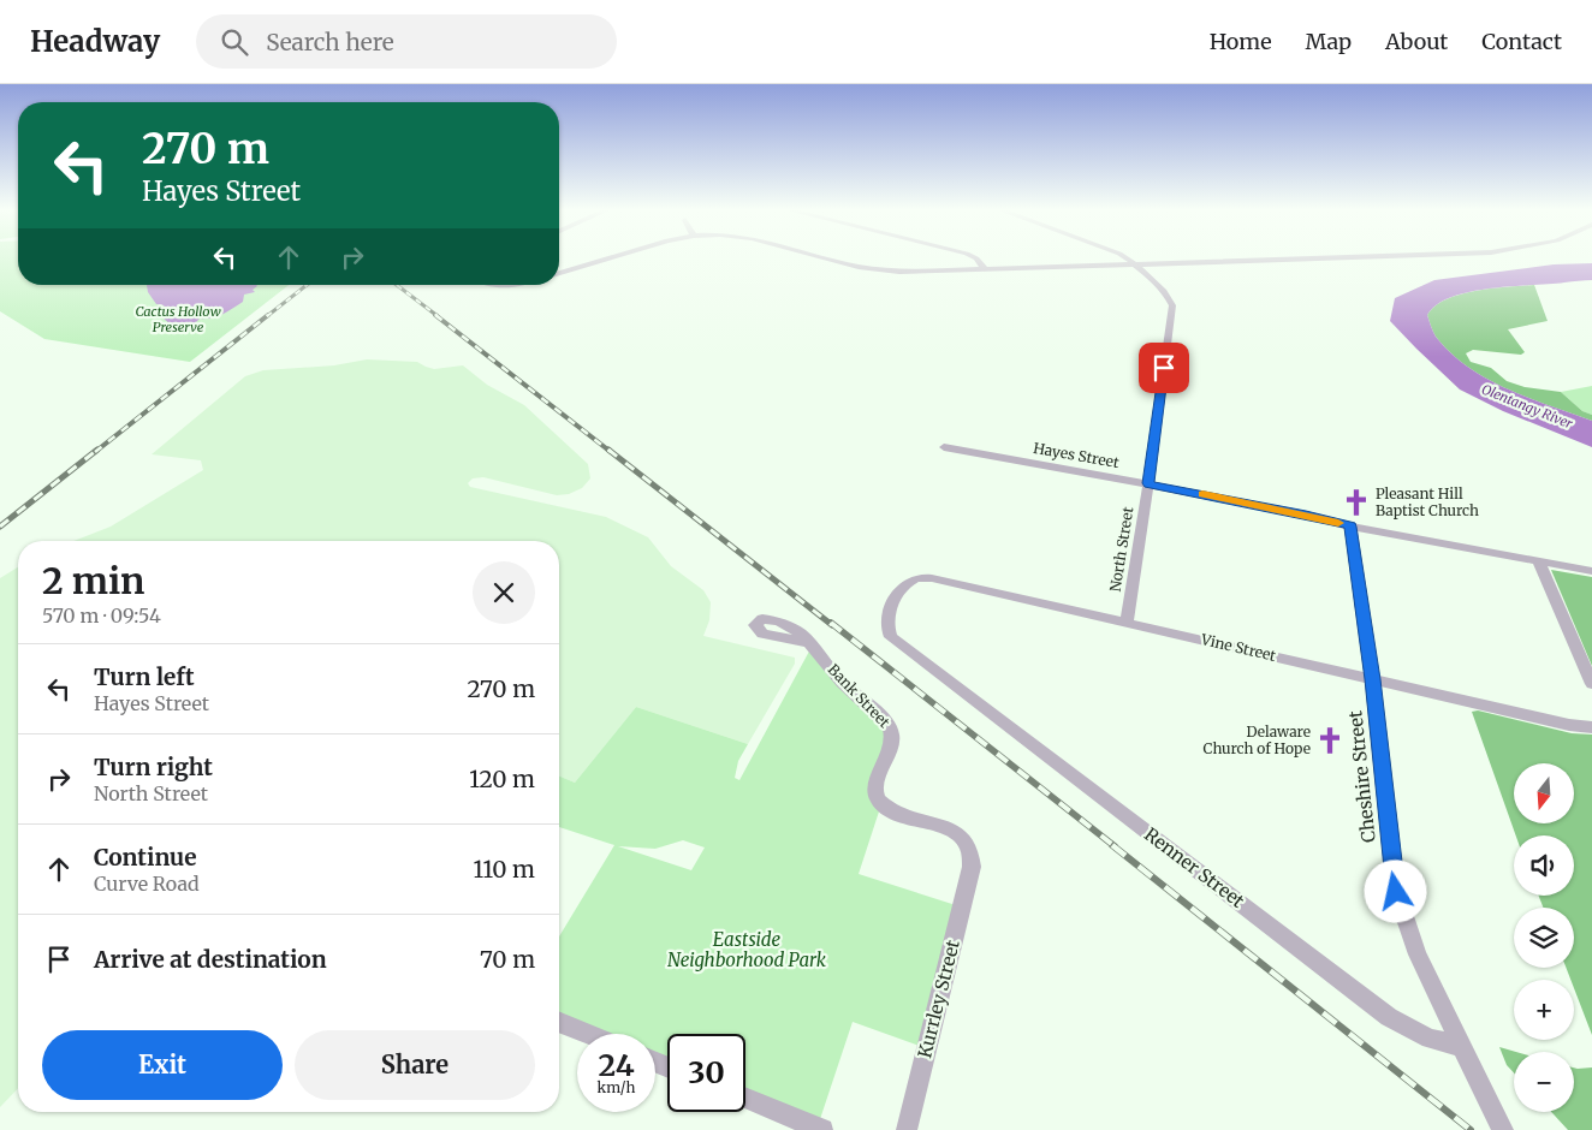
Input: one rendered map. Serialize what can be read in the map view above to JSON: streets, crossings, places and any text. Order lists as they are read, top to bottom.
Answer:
{
  "streets": {
    "street": [
      "Hayes Street",
      "North Street",
      "Vine Street",
      "Bank Street",
      "Cheshire Street",
      "Renner Street",
      "Kurrley Street"
    ]
  },
  "crossings": [
    ["Hayes Street", "North Street"],
    ["Hayes Street", "Cheshire Street"],
    ["North Street", "Vine Street"],
    ["Vine Street", "Cheshire Street"],
    ["Vine Street", "Renner Street"],
    ["Bank Street", "Kurrley Street"],
    ["Cheshire Street", "Renner Street"]
  ],
  "water": ["Olentangy River"],
  "parks": ["Cactus Hollow Preserve", "Eastside Neighborhood Park"],
  "places": {
    "church": ["Pleasant Hill Baptist Church", "Delaware Church of Hope"]
  },
  "north": "bottom",
  "page": {
    "header": "Headway",
    "search": "Search here",
    "nav": [
      "Home",
      "Map",
      "About",
      "Contact"
    ],
    "turn": ["270 m", "Hayes Street"],
    "heading": ["2 min", "570 m · 09:54"],
    "list": [
      {
        "name": "Turn left",
        "note": "Hayes Street",
        "value": "270 m"
      },
      {
        "name": "Turn right",
        "note": "North Street",
        "value": "120 m"
      },
      {
        "name": "Continue",
        "note": "Curve Road",
        "value": "110 m"
      },
      {
        "name": "Arrive at destination",
        "value": "70 m"
      }
    ],
    "map_buttons": ["+", "−"],
    "buttons": ["Exit", "Share"],
    "speed": "24 km/h",
    "limit": "30"
  }
}
